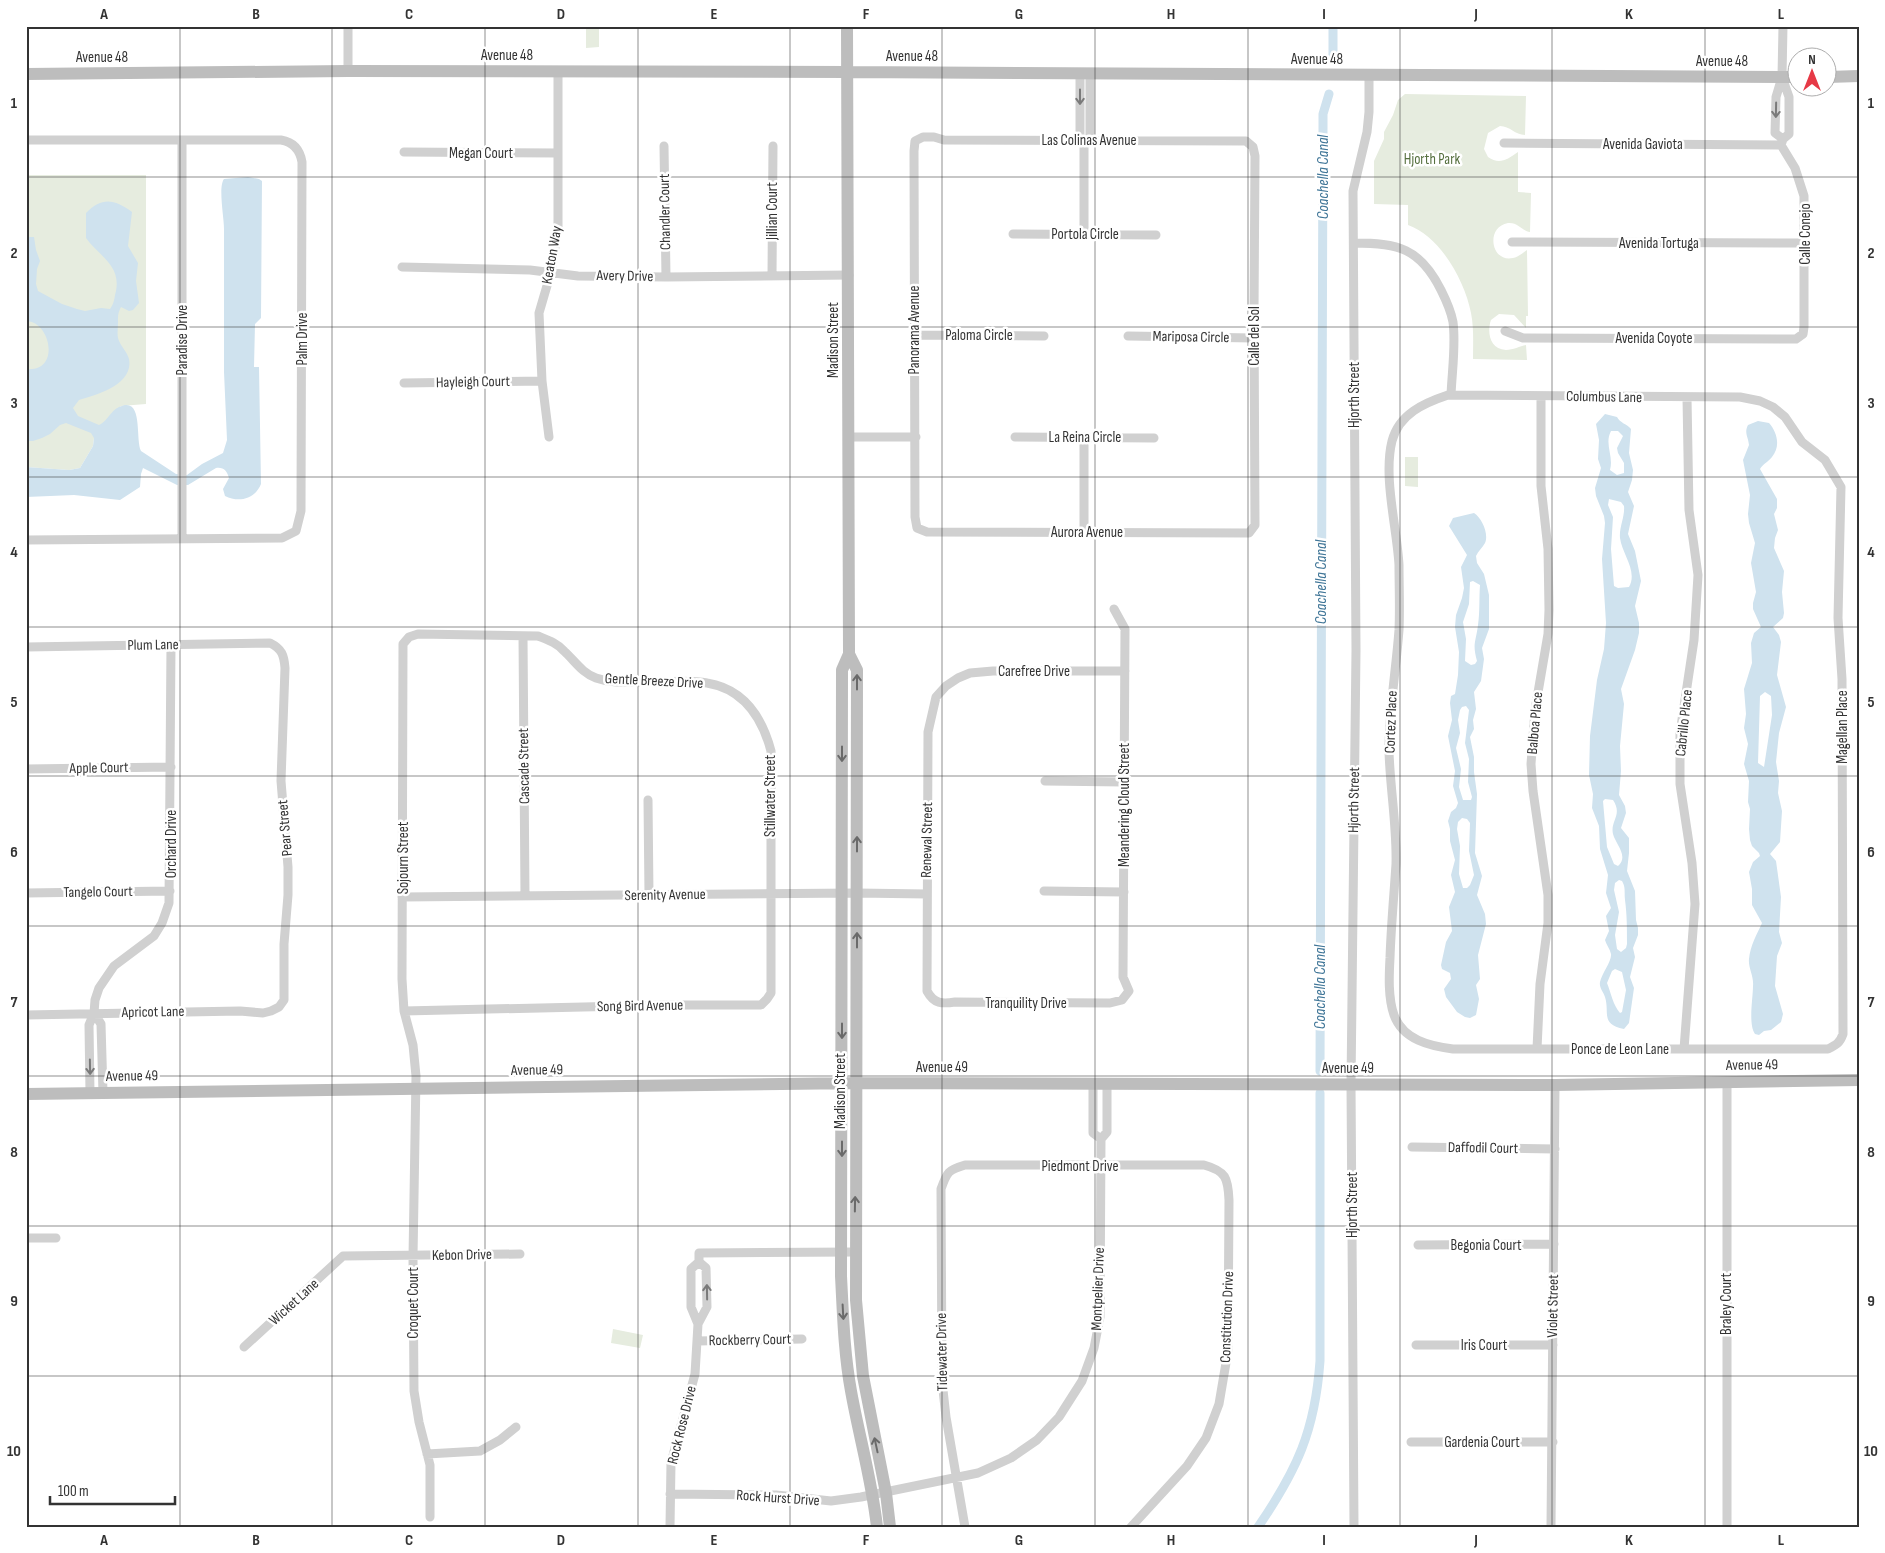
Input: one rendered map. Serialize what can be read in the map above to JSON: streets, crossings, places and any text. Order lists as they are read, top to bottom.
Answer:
{
  "streets": {
    "main road": ["Avenue 48", "Madison Street", "Avenue 49"],
    "street": [
      "Las Colinas Avenue",
      "Avenida Gaviota",
      "Megan Court",
      "Jillian Court",
      "Chandler Court",
      "Portola Circle",
      "Calle Conejo",
      "Avenida Tortuga",
      "Keaton Way",
      "Avery Drive",
      "Panorama Avenue",
      "Paloma Circle",
      "Calle del Sol",
      "Mariposa Circle",
      "Avenida Coyote",
      "Palm Drive",
      "Paradise Drive",
      "Hayleigh Court",
      "Hjorth Street",
      "Columbus Lane",
      "La Reina Circle",
      "Aurora Avenue",
      "Plum Lane",
      "Carefree Drive",
      "Gentle Breeze Drive",
      "Cortez Place",
      "Balboa Place",
      "Cabrillo Place",
      "Magellan Place",
      "Cascade Street",
      "Apple Court",
      "Stillwater Street",
      "Meandering Cloud Street",
      "Pear Street",
      "Renewal Street",
      "Orchard Drive",
      "Sojourn Street",
      "Tangelo Court",
      "Serenity Avenue",
      "Tranquility Drive",
      "Song Bird Avenue",
      "Apricot Lane",
      "Ponce de Leon Lane",
      "Daffodil Court",
      "Piedmont Drive",
      "Begonia Court",
      "Kebon Drive",
      "Montpelier Drive",
      "Wicket Lane",
      "Croquet Court",
      "Braley Court",
      "Violet Street",
      "Constitution Drive",
      "Rockberry Court",
      "Iris Court",
      "Tidewater Drive",
      "Rock Rose Drive",
      "Gardenia Court",
      "Rock Hurst Drive"
    ]
  },
  "crossings": [
    ["Avenue 48", "Calle Conejo"],
    ["Avenue 48", "Keaton Way"],
    ["Avenue 48", "Madison Street"],
    ["Avenue 48", "Hjorth Street"],
    ["Las Colinas Avenue", "Panorama Avenue"],
    ["Las Colinas Avenue", "Calle del Sol"],
    ["Avenida Gaviota", "Calle Conejo"],
    ["Megan Court", "Keaton Way"],
    ["Jillian Court", "Avery Drive"],
    ["Chandler Court", "Avery Drive"],
    ["Calle Conejo", "Avenida Tortuga"],
    ["Calle Conejo", "Avenida Coyote"],
    ["Keaton Way", "Avery Drive"],
    ["Keaton Way", "Hayleigh Court"],
    ["Avery Drive", "Madison Street"],
    ["Panorama Avenue", "Paloma Circle"],
    ["Panorama Avenue", "Aurora Avenue"],
    ["Calle del Sol", "Mariposa Circle"],
    ["Calle del Sol", "Aurora Avenue"],
    ["Palm Drive", "Paradise Drive"],
    ["Madison Street", "Serenity Avenue"],
    ["Madison Street", "Avenue 49"],
    ["Madison Street", "Montpelier Drive"],
    ["Madison Street", "Rock Hurst Drive"],
    ["Hjorth Street", "Avenue 49"],
    ["Columbus Lane", "Cortez Place"],
    ["Columbus Lane", "Balboa Place"],
    ["Columbus Lane", "Cabrillo Place"],
    ["Columbus Lane", "Magellan Place"],
    ["Plum Lane", "Pear Street"],
    ["Plum Lane", "Orchard Drive"],
    ["Carefree Drive", "Meandering Cloud Street"],
    ["Carefree Drive", "Renewal Street"],
    ["Gentle Breeze Drive", "Cascade Street"],
    ["Gentle Breeze Drive", "Stillwater Street"],
    ["Gentle Breeze Drive", "Sojourn Street"],
    ["Cortez Place", "Ponce de Leon Lane"],
    ["Balboa Place", "Ponce de Leon Lane"],
    ["Cabrillo Place", "Ponce de Leon Lane"],
    ["Magellan Place", "Ponce de Leon Lane"],
    ["Cascade Street", "Serenity Avenue"],
    ["Apple Court", "Orchard Drive"],
    ["Stillwater Street", "Serenity Avenue"],
    ["Stillwater Street", "Song Bird Avenue"],
    ["Meandering Cloud Street", "Tranquility Drive"],
    ["Pear Street", "Apricot Lane"],
    ["Renewal Street", "Serenity Avenue"],
    ["Renewal Street", "Tranquility Drive"],
    ["Orchard Drive", "Tangelo Court"],
    ["Orchard Drive", "Apricot Lane"],
    ["Sojourn Street", "Serenity Avenue"],
    ["Sojourn Street", "Song Bird Avenue"],
    ["Sojourn Street", "Avenue 49"],
    ["Sojourn Street", "Croquet Court"],
    ["Serenity Avenue", "Song Bird Avenue"],
    ["Avenue 49", "Montpelier Drive"],
    ["Avenue 49", "Croquet Court"],
    ["Avenue 49", "Braley Court"],
    ["Avenue 49", "Violet Street"],
    ["Daffodil Court", "Violet Street"],
    ["Piedmont Drive", "Montpelier Drive"],
    ["Piedmont Drive", "Constitution Drive"],
    ["Piedmont Drive", "Tidewater Drive"],
    ["Begonia Court", "Violet Street"],
    ["Kebon Drive", "Wicket Lane"],
    ["Kebon Drive", "Croquet Court"],
    ["Montpelier Drive", "Tidewater Drive"],
    ["Montpelier Drive", "Rock Hurst Drive"],
    ["Violet Street", "Iris Court"],
    ["Violet Street", "Gardenia Court"],
    ["Rockberry Court", "Rock Rose Drive"],
    ["Rock Rose Drive", "Rock Hurst Drive"]
  ],
  "water": ["Coachella Canal"],
  "parks": ["Hjorth Park"],
  "scale_bar": "100 m",
  "north": "top",
  "grid": {
    "columns": [
      "A",
      "B",
      "C",
      "D",
      "E",
      "F",
      "G",
      "H",
      "I",
      "J",
      "K",
      "L"
    ],
    "rows": [
      "1",
      "2",
      "3",
      "4",
      "5",
      "6",
      "7",
      "8",
      "9",
      "10"
    ]
  }
}
